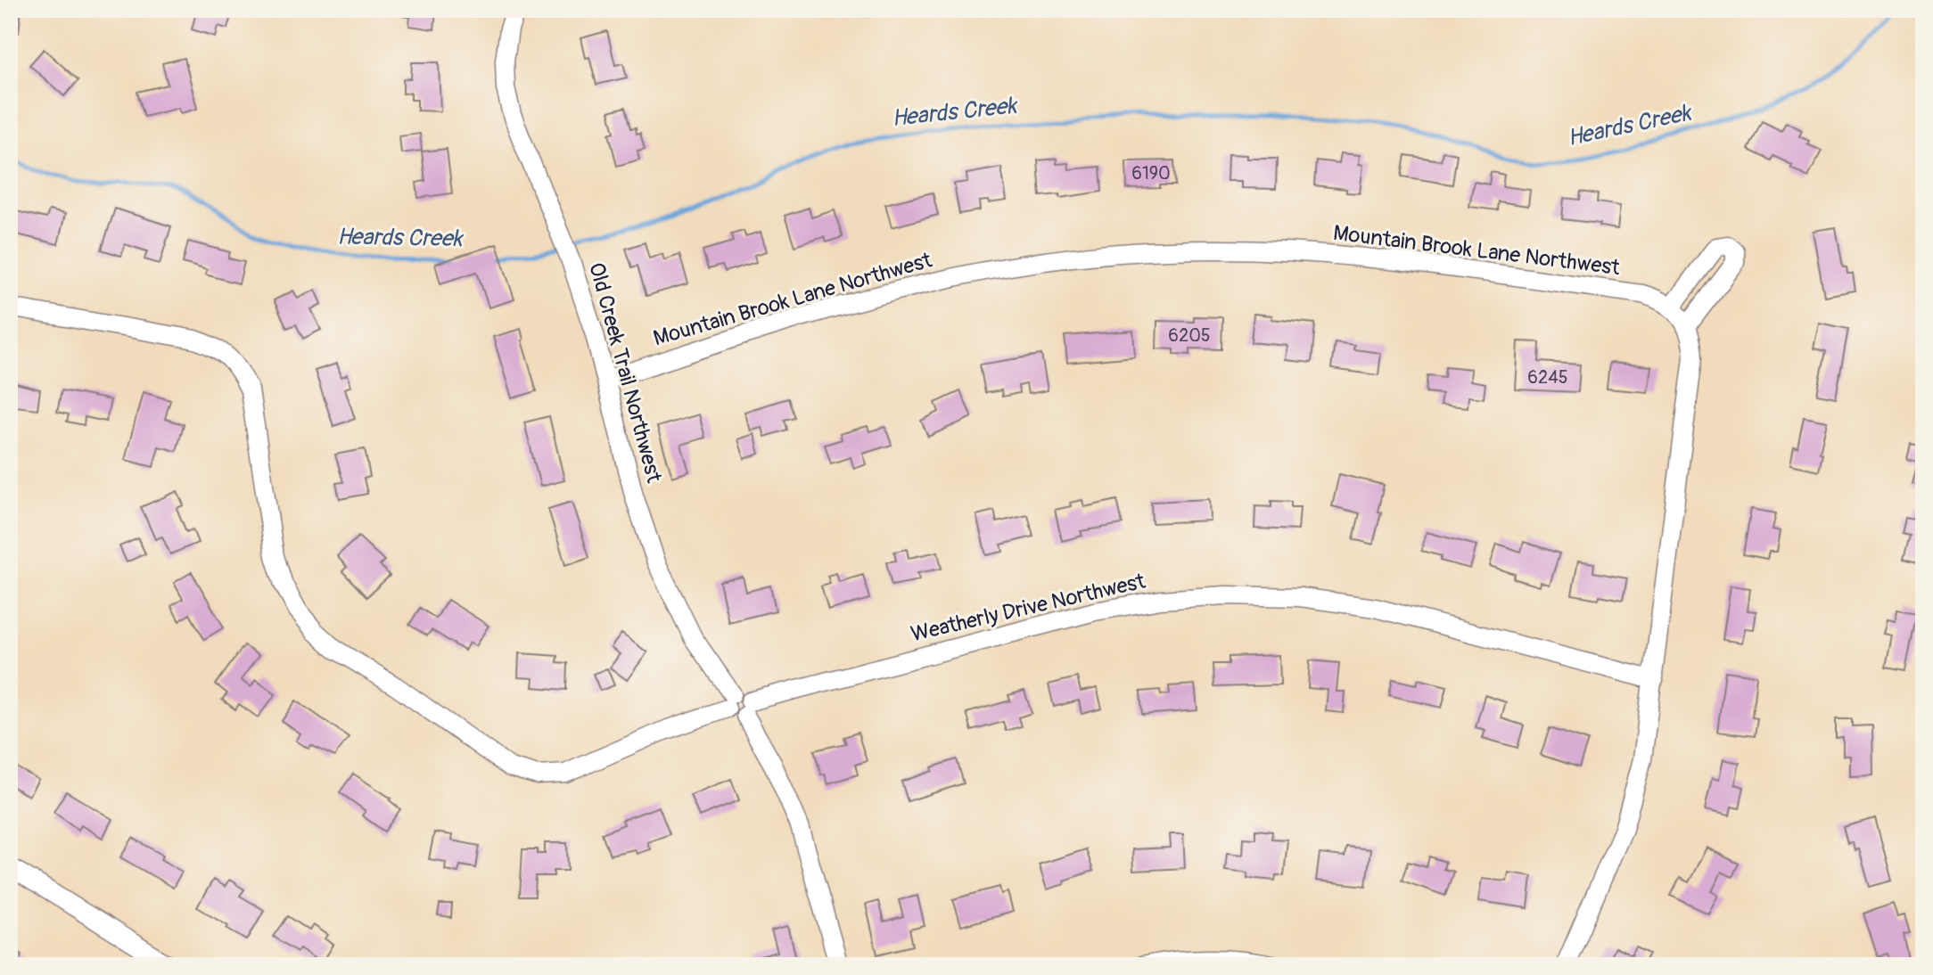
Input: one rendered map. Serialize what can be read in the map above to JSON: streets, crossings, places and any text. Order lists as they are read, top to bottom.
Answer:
{
  "streets": {
    "street": ["Mountain Brook Lane Northwest", "Old Creek Trail Northwest", "Weatherly Drive Northwest"]
  },
  "crossings": [
    ["Mountain Brook Lane Northwest", "Old Creek Trail Northwest"]
  ],
  "water": ["Heards Creek"],
  "house_numbers": ["6190", "6205", "6245"]
}
